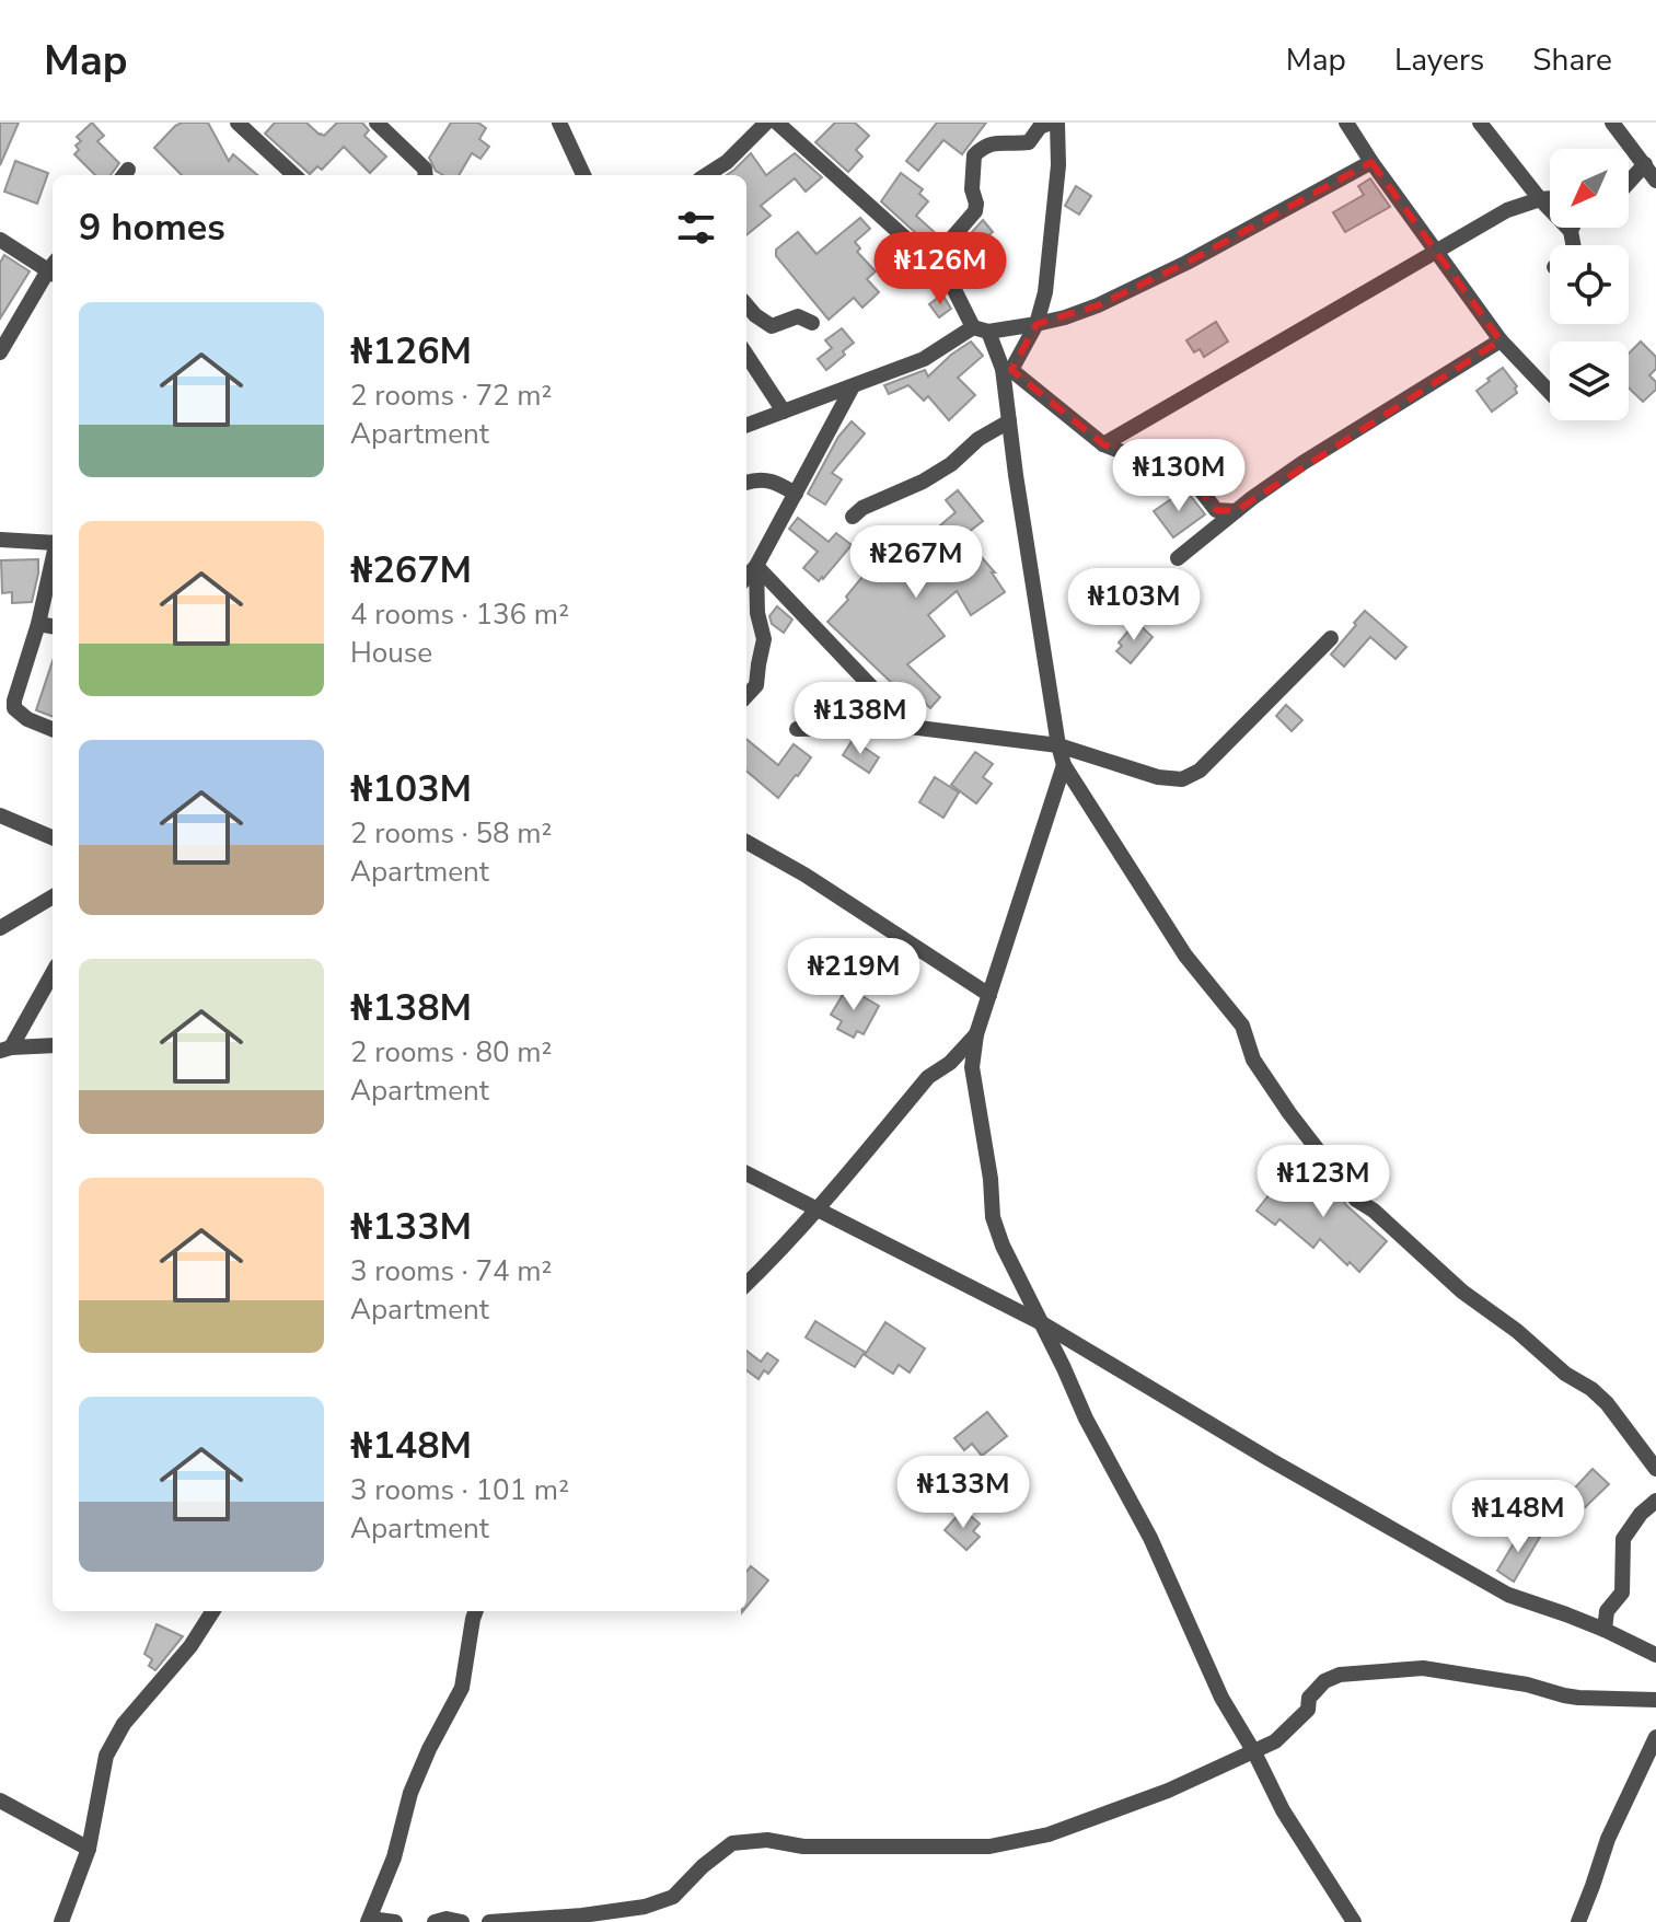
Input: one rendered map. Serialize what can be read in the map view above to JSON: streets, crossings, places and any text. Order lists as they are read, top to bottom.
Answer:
{
  "north": "bottom left",
  "page": {
    "header": "Map",
    "nav": ["Map", "Layers", "Share"],
    "heading": "9 homes",
    "price": [
      "₦126M",
      "₦130M",
      "₦267M",
      "₦103M",
      "₦138M",
      "₦219M",
      "₦123M",
      "₦133M",
      "₦148M"
    ],
    "list": [
      {
        "name": "₦126M",
        "note": "2 rooms · 72 m² · Apartment"
      },
      {
        "name": "₦267M",
        "note": "4 rooms · 136 m² · House"
      },
      {
        "name": "₦103M",
        "note": "2 rooms · 58 m² · Apartment"
      },
      {
        "name": "₦138M",
        "note": "2 rooms · 80 m² · Apartment"
      },
      {
        "name": "₦133M",
        "note": "3 rooms · 74 m² · Apartment"
      },
      {
        "name": "₦148M",
        "note": "3 rooms · 101 m² · Apartment"
      }
    ]
  }
}
